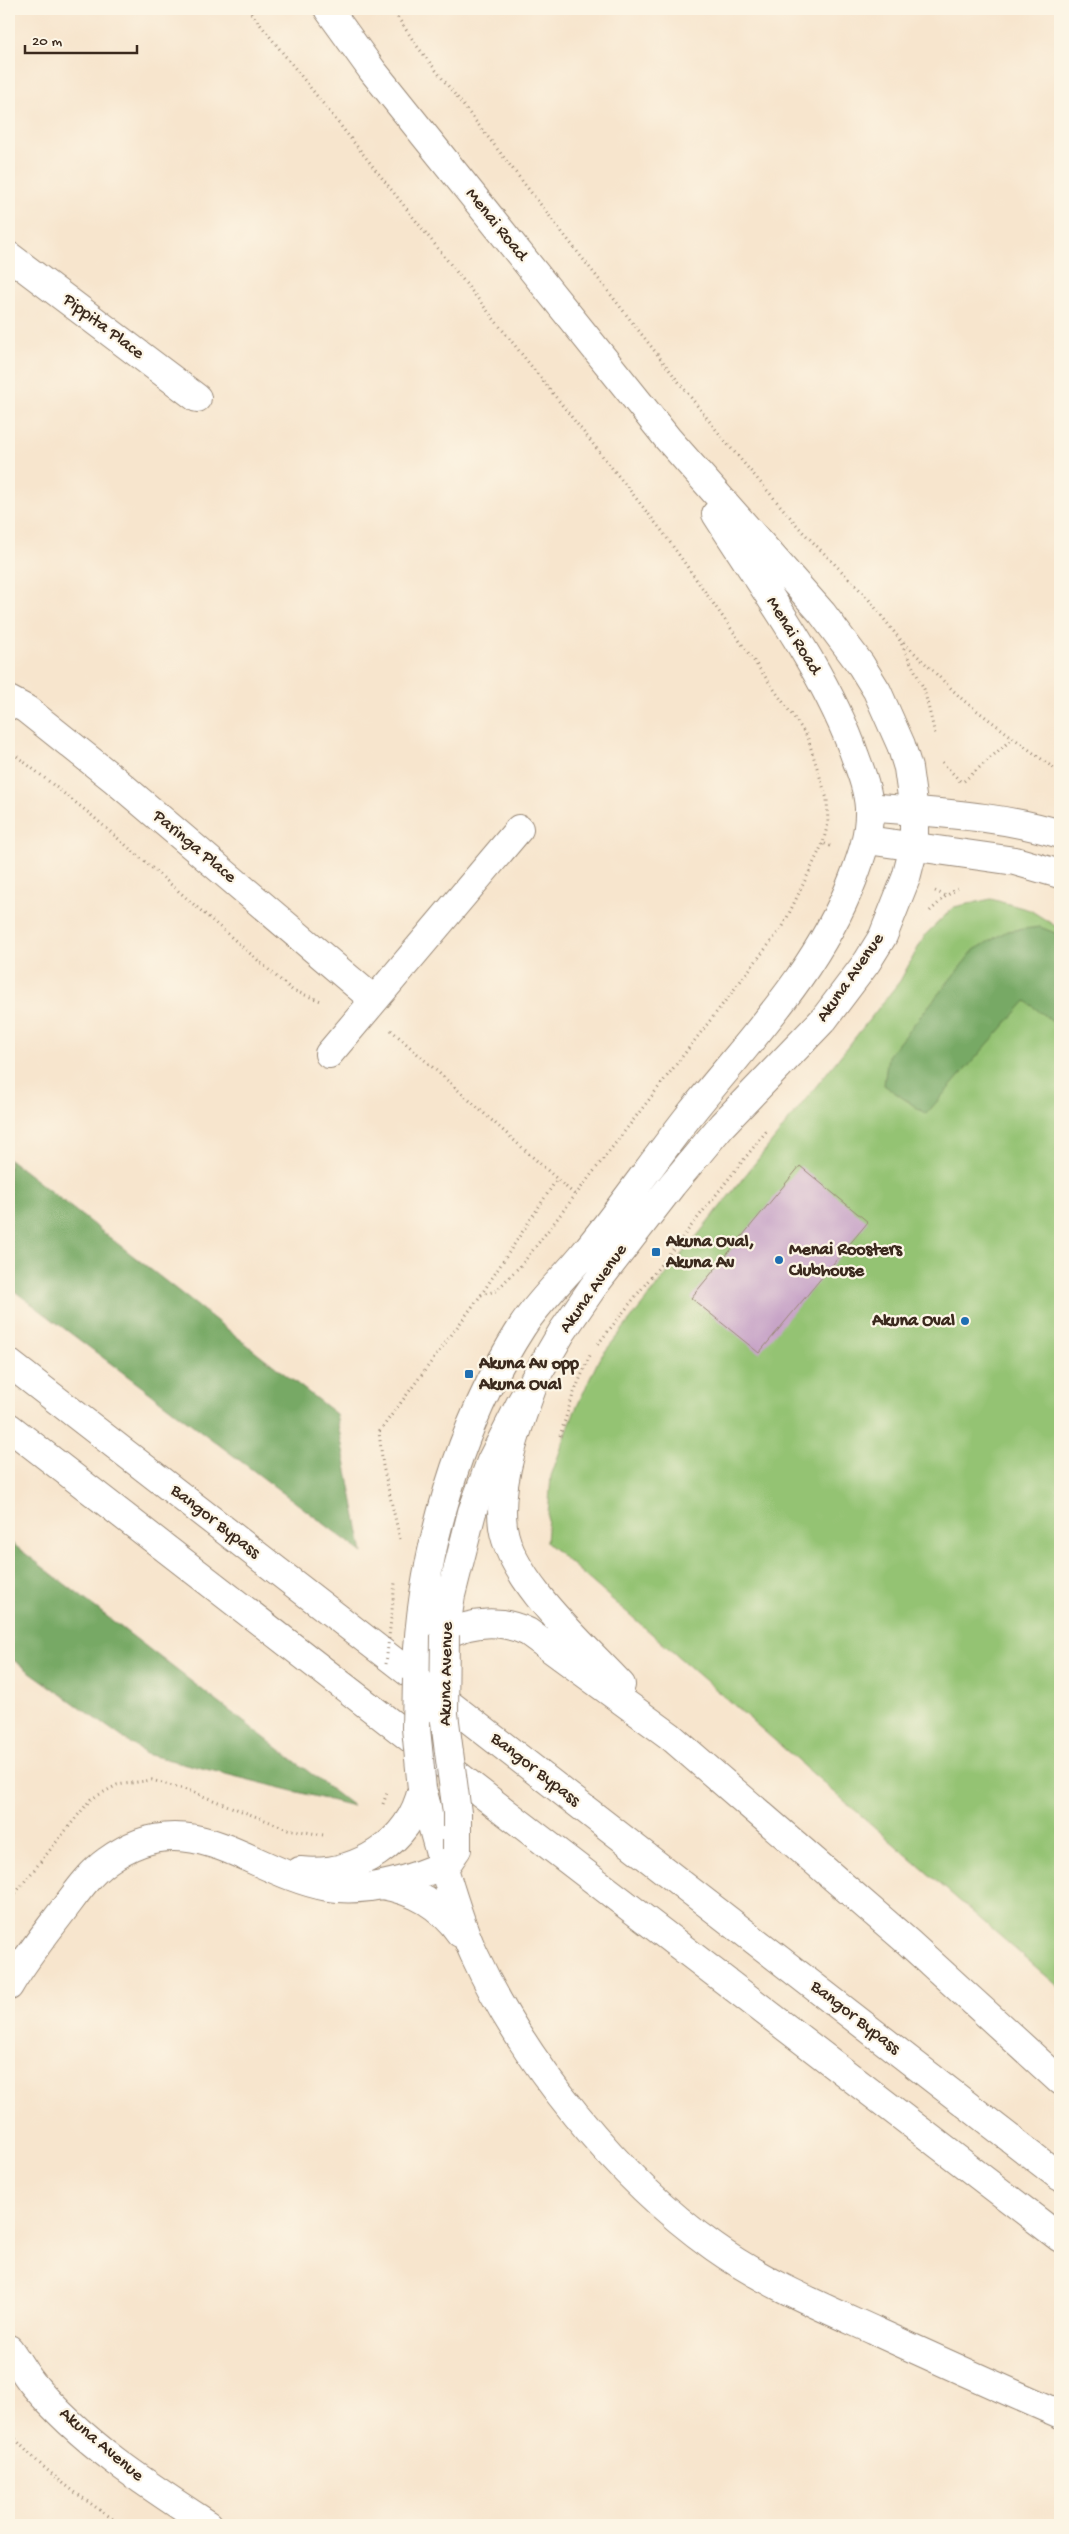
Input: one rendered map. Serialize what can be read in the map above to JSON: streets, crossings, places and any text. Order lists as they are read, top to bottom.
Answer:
{
  "streets": {
    "main road": [
      "Menai Road",
      "Pippita Place",
      "Paringa Place",
      "Akuna Avenue",
      "Bangor Bypass"
    ]
  },
  "crossings": [
    ["Menai Road", "Akuna Avenue"]
  ],
  "places": {
    "transit": ["Akuna Oval, Akuna Av", "Akuna Av opp Akuna Oval"],
    "other": ["Menai Roosters Clubhouse", "Akuna Oval"]
  },
  "scale_bar": "20 m"
}
